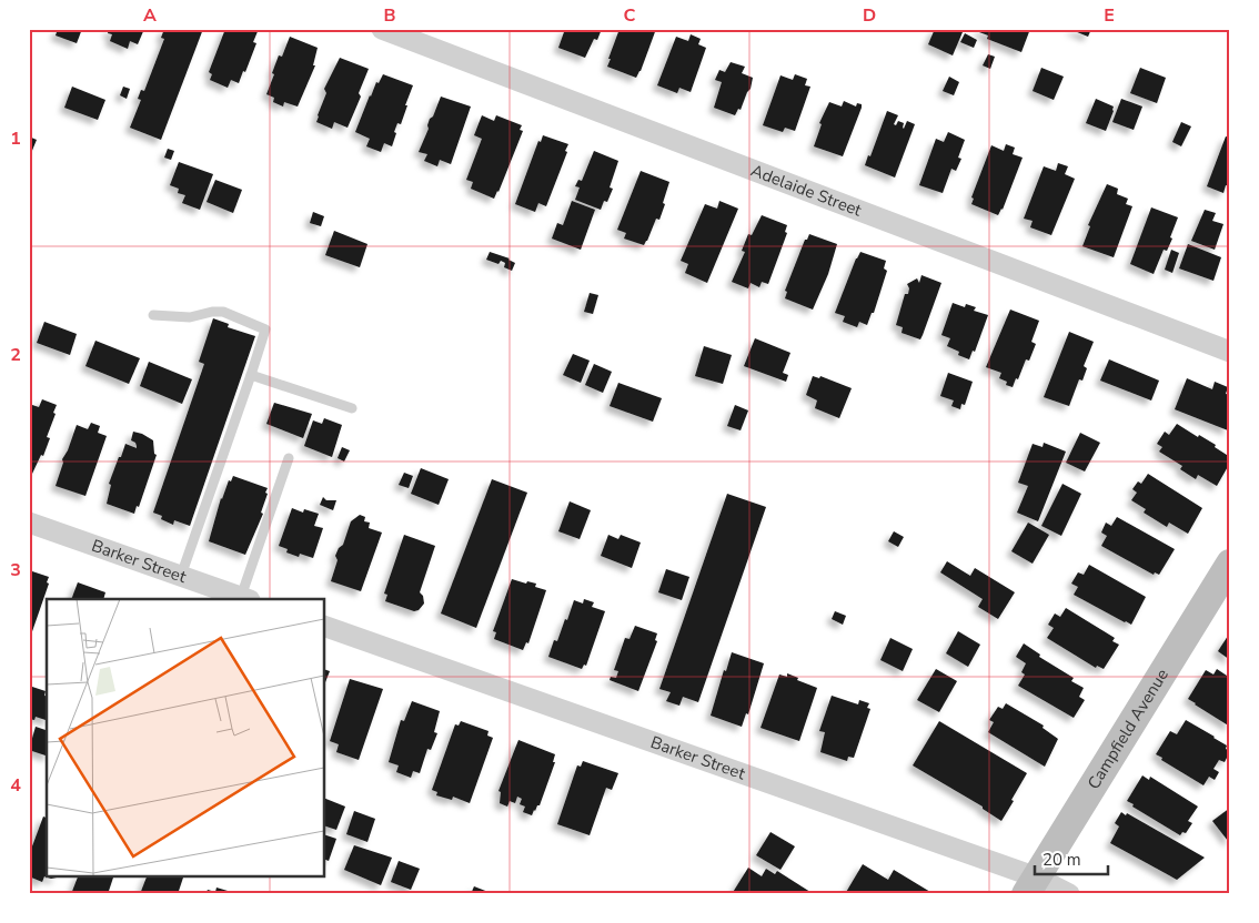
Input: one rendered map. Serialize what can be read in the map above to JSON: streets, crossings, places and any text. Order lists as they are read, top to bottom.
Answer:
{
  "streets": {
    "street": ["Adelaide Street", "Barker Street", "Campfield Avenue"]
  },
  "crossings": [
    ["Barker Street", "Campfield Avenue"]
  ],
  "scale_bar": "20 m",
  "grid": {
    "columns": [
      "A",
      "B",
      "C",
      "D",
      "E"
    ],
    "rows": [
      "1",
      "2",
      "3",
      "4"
    ]
  }
}
